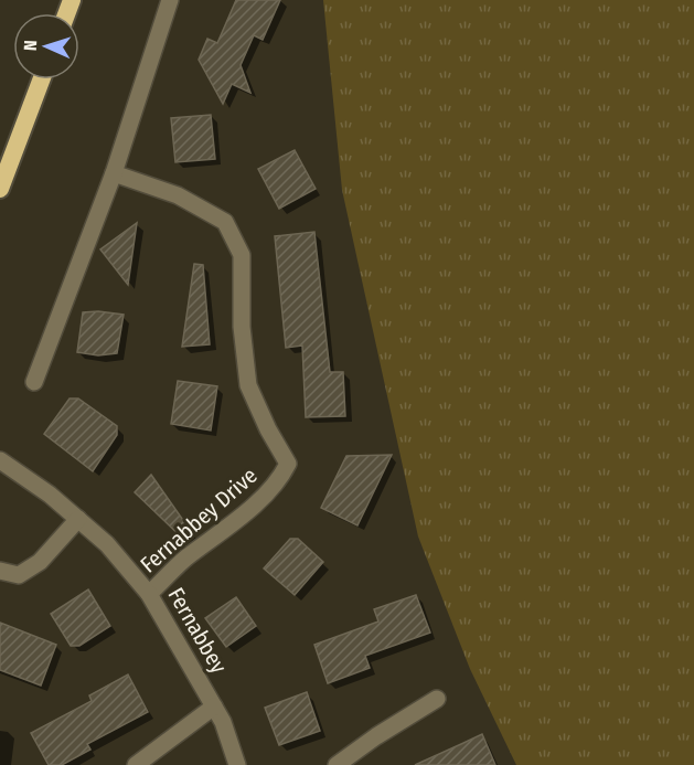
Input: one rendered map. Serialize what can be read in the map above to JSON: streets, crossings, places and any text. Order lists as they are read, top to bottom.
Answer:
{
  "streets": {
    "street": ["Fernabbey Drive", "Fernabbey"]
  },
  "crossings": [
    ["Fernabbey Drive", "Fernabbey"]
  ],
  "north": "left"
}
